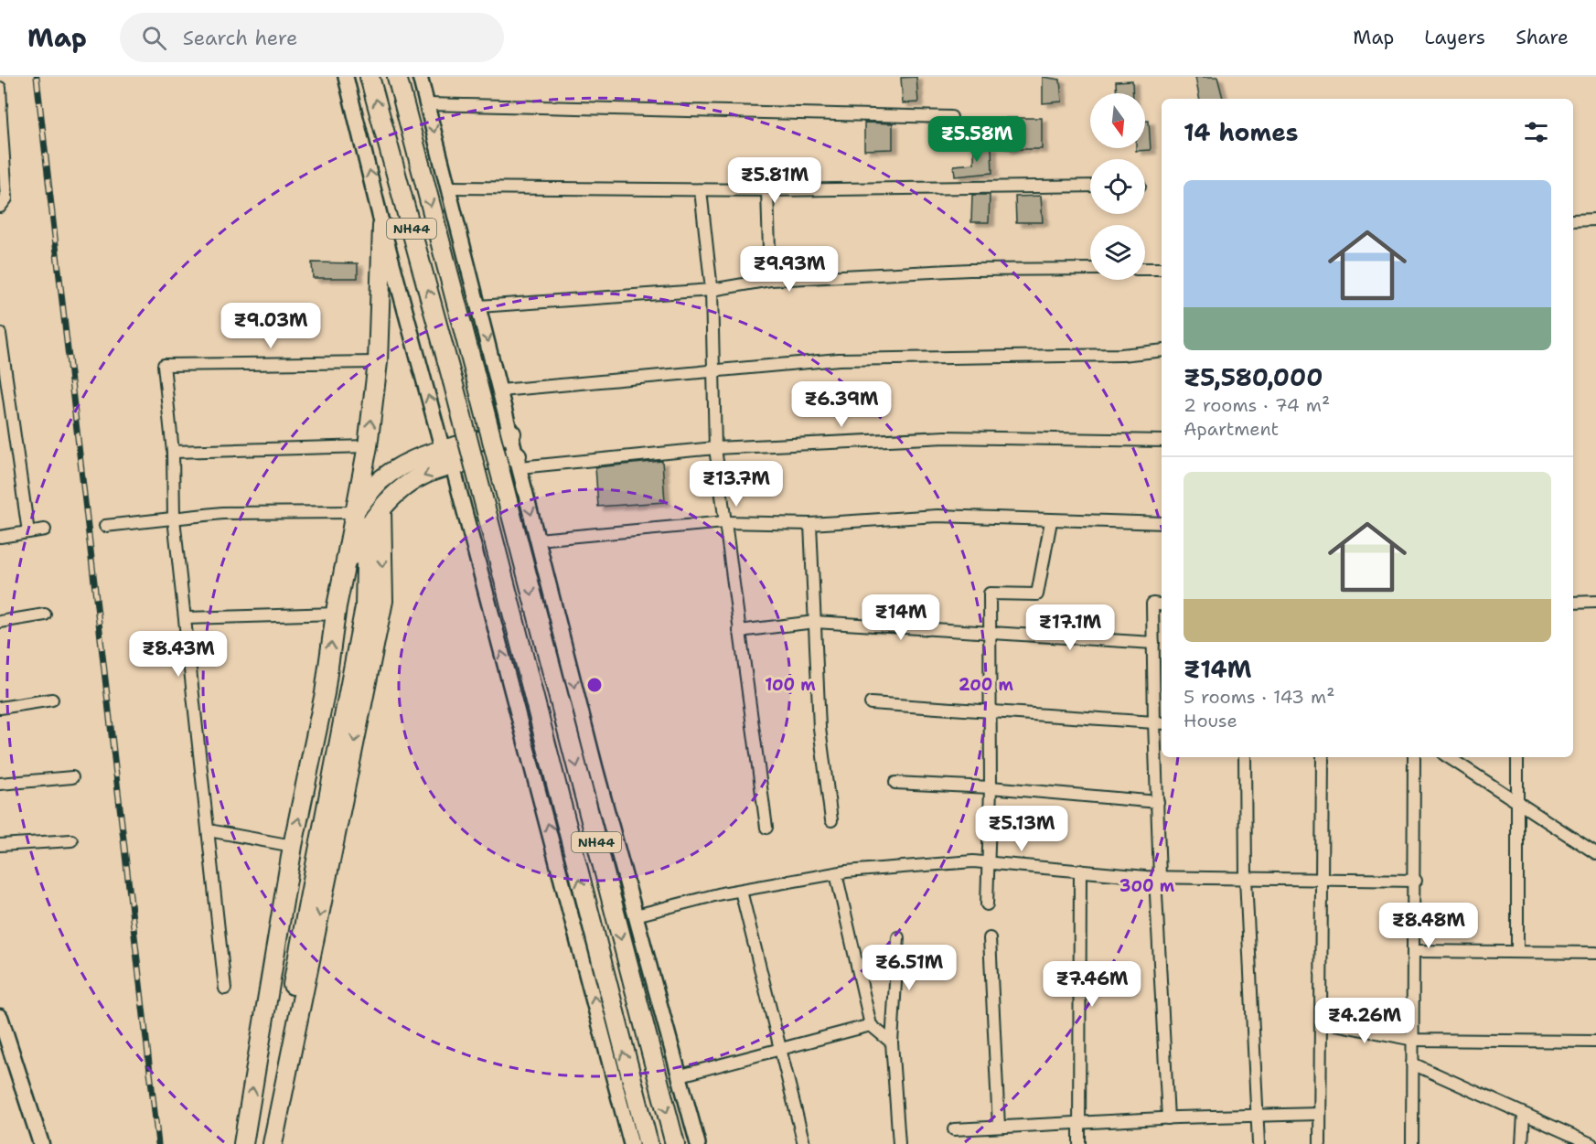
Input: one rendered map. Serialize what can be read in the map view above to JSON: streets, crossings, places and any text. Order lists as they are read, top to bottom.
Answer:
{
  "streets": {
    "main road": ["NH44"]
  },
  "north": "bottom",
  "page": {
    "header": "Map",
    "search": "Search here",
    "nav": ["Map", "Layers", "Share"],
    "heading": "14 homes",
    "price": [
      "₹5.58M",
      "₹5.81M",
      "₹9.93M",
      "₹9.03M",
      "₹6.39M",
      "₹13.7M",
      "₹14M",
      "₹17.1M",
      "₹8.43M",
      "₹5.13M",
      "₹8.48M",
      "₹6.51M",
      "₹7.46M",
      "₹4.26M"
    ],
    "list": [
      {
        "name": "₹5,580,000",
        "note": "2 rooms · 74 m² · Apartment"
      },
      {
        "name": "₹14M",
        "note": "5 rooms · 143 m² · House"
      }
    ]
  },
  "rings": ["100 m", "200 m", "300 m"]
}
